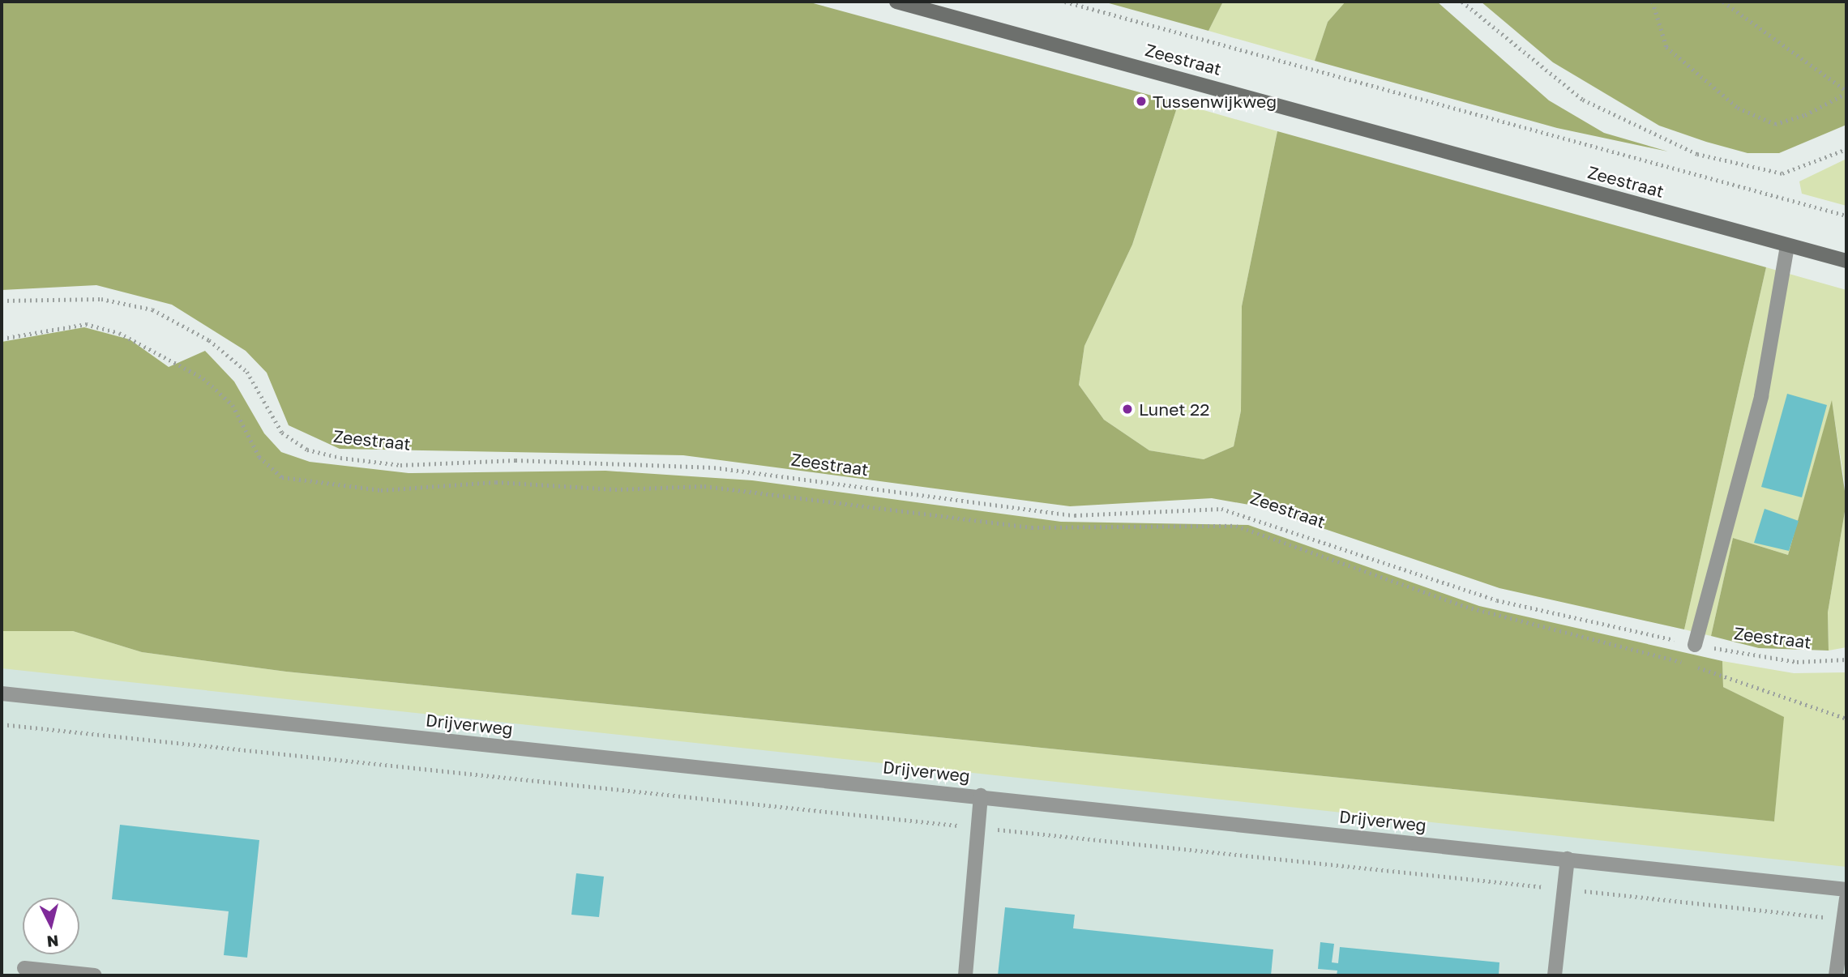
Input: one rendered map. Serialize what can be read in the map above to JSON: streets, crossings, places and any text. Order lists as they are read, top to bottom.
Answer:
{
  "streets": {
    "main road": ["Zeestraat"],
    "street": ["Drijverweg"]
  },
  "places": ["Tussenwijkweg", "Lunet 22"],
  "north": "bottom"
}
